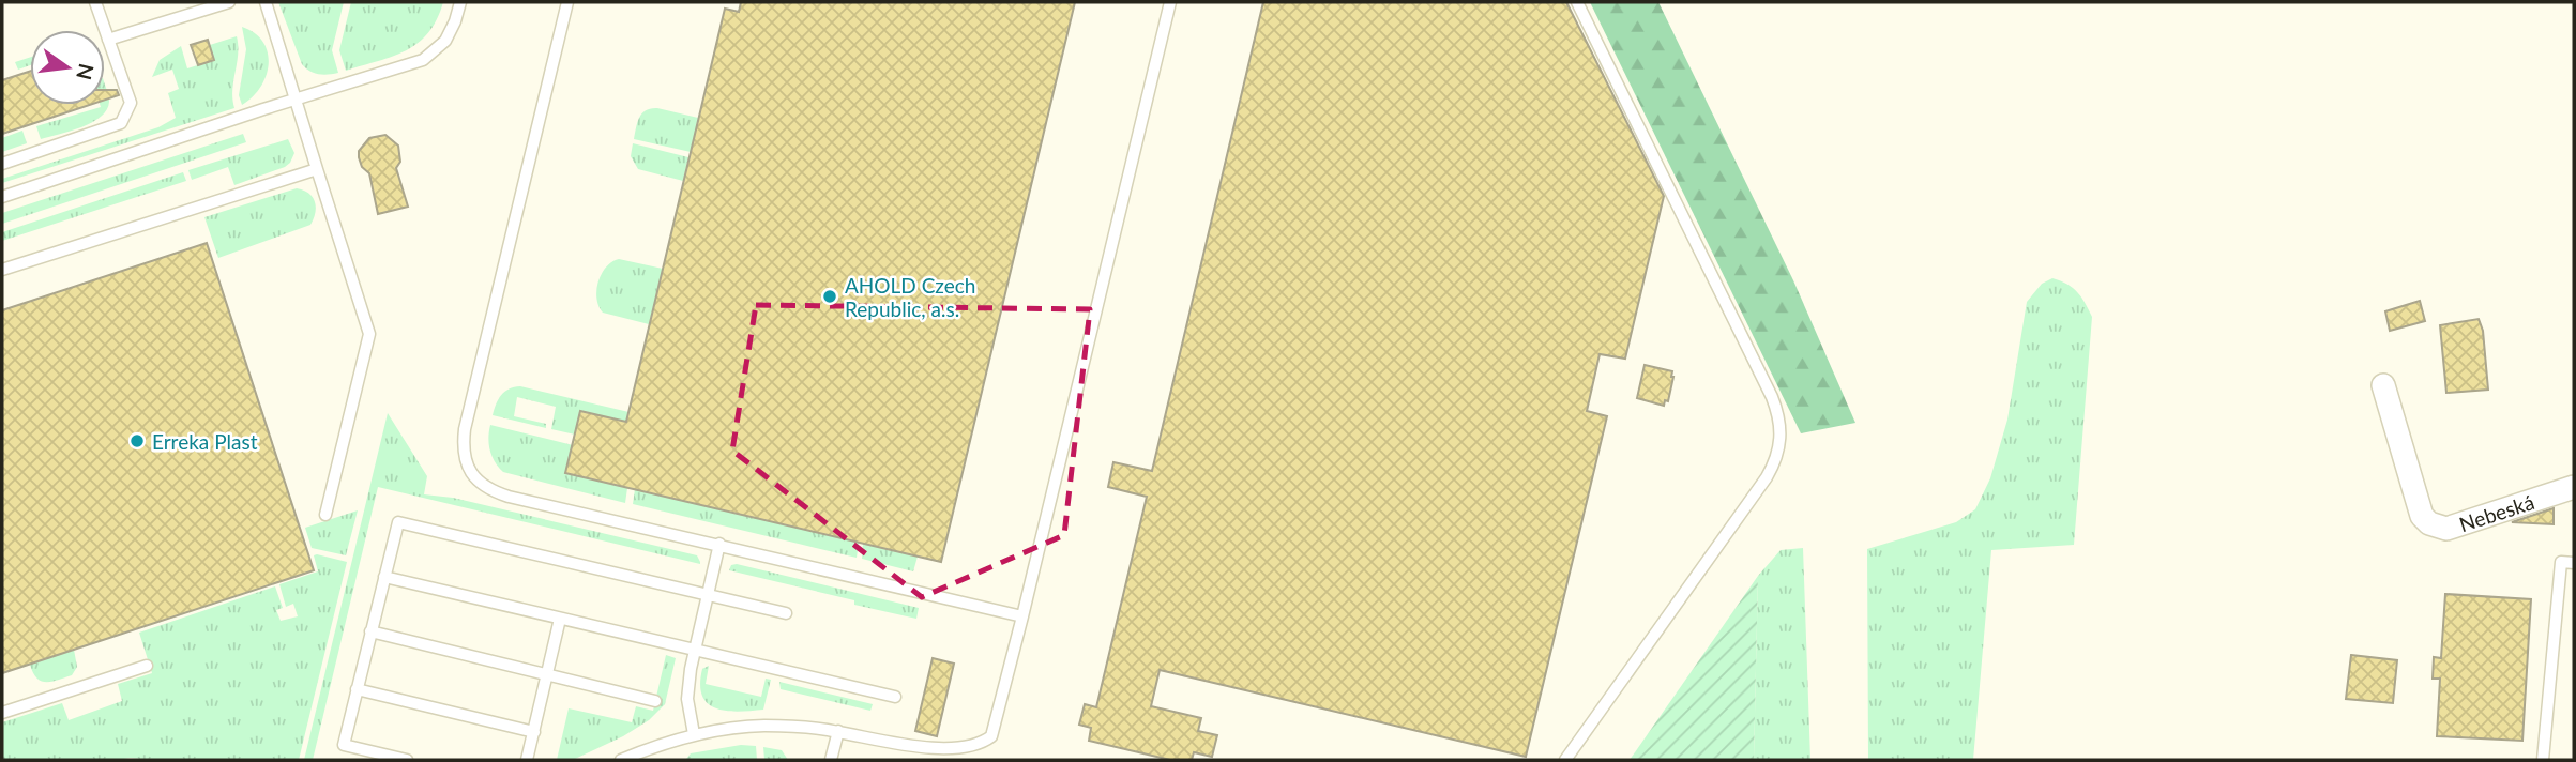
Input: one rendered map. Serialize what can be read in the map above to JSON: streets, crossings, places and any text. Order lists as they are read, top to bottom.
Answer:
{
  "streets": {
    "street": ["Nebeská"]
  },
  "places": ["AHOLD Czech Republic, a.s.", "Erreka Plast"],
  "north": "right"
}
